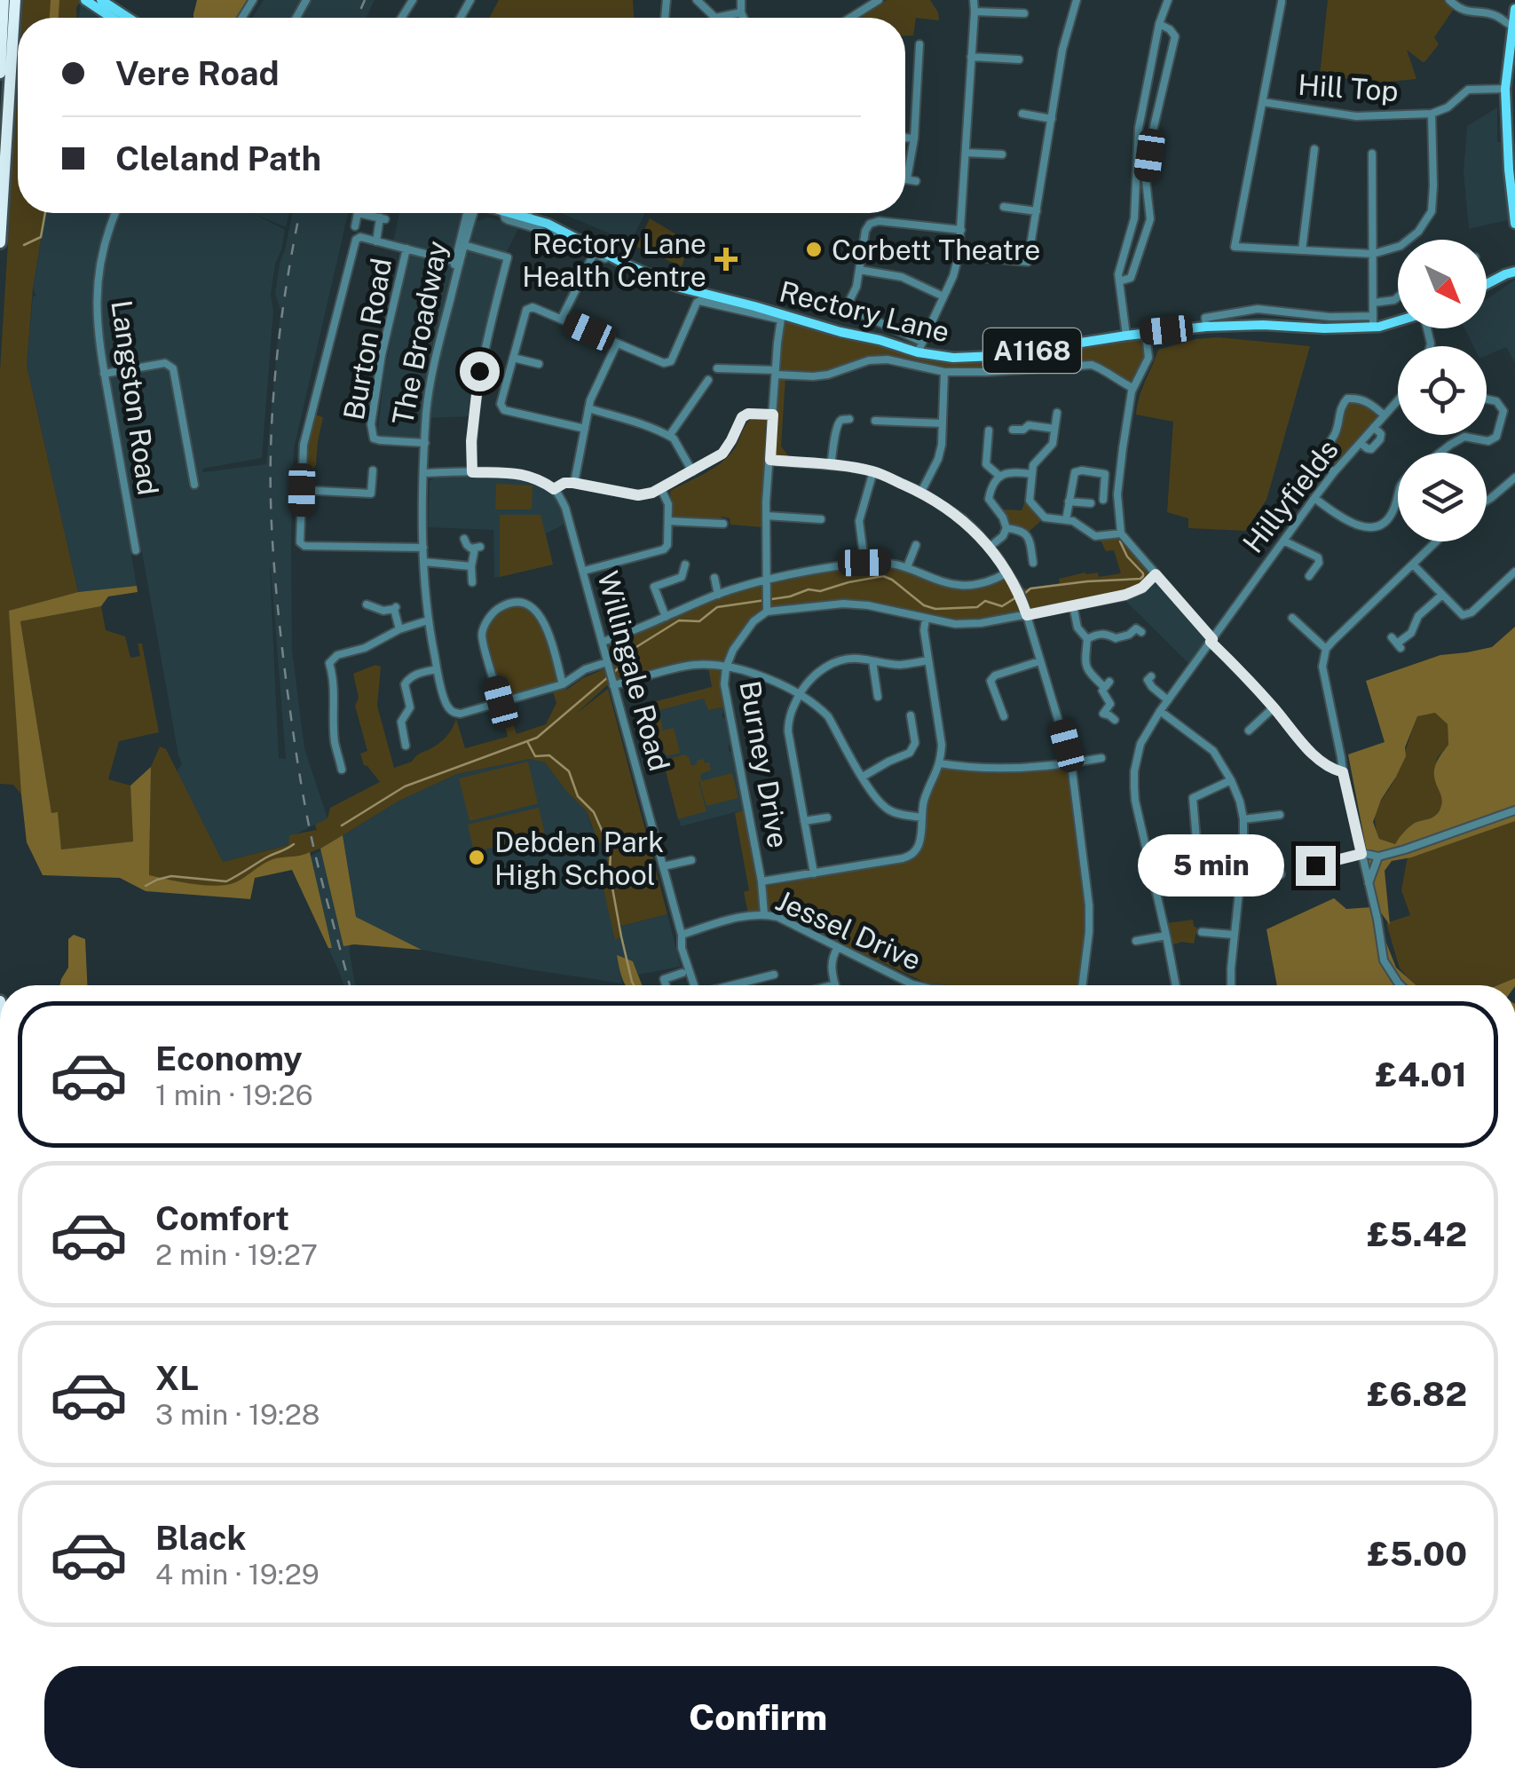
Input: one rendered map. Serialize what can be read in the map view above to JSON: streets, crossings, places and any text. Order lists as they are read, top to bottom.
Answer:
{
  "streets": {
    "main road": ["Rectory Lane", "A1168"],
    "street": [
      "Hill Top",
      "The Broadway",
      "Burton Road",
      "Langston Road",
      "Hillyfields",
      "Willingale Road",
      "Burney Drive",
      "Jessel Drive"
    ]
  },
  "crossings": [
    ["Rectory Lane", "A1168"],
    ["The Broadway", "Burton Road"],
    ["Willingale Road", "Jessel Drive"],
    ["Burney Drive", "Jessel Drive"]
  ],
  "places": {
    "other": ["Corbett Theatre", "Debden Park High School"],
    "health": ["Rectory Lane Health Centre"]
  },
  "north": "bottom right",
  "page": {
    "banner": ["Vere Road", "Cleland Path"],
    "bubble": "5 min",
    "list": [
      {
        "name": "Economy",
        "note": "1 min · 19:26",
        "value": "£4.01"
      },
      {
        "name": "Comfort",
        "note": "2 min · 19:27",
        "value": "£5.42"
      },
      {
        "name": "XL",
        "note": "3 min · 19:28",
        "value": "£6.82"
      },
      {
        "name": "Black",
        "note": "4 min · 19:29",
        "value": "£5.00"
      }
    ],
    "buttons": "Confirm"
  }
}
